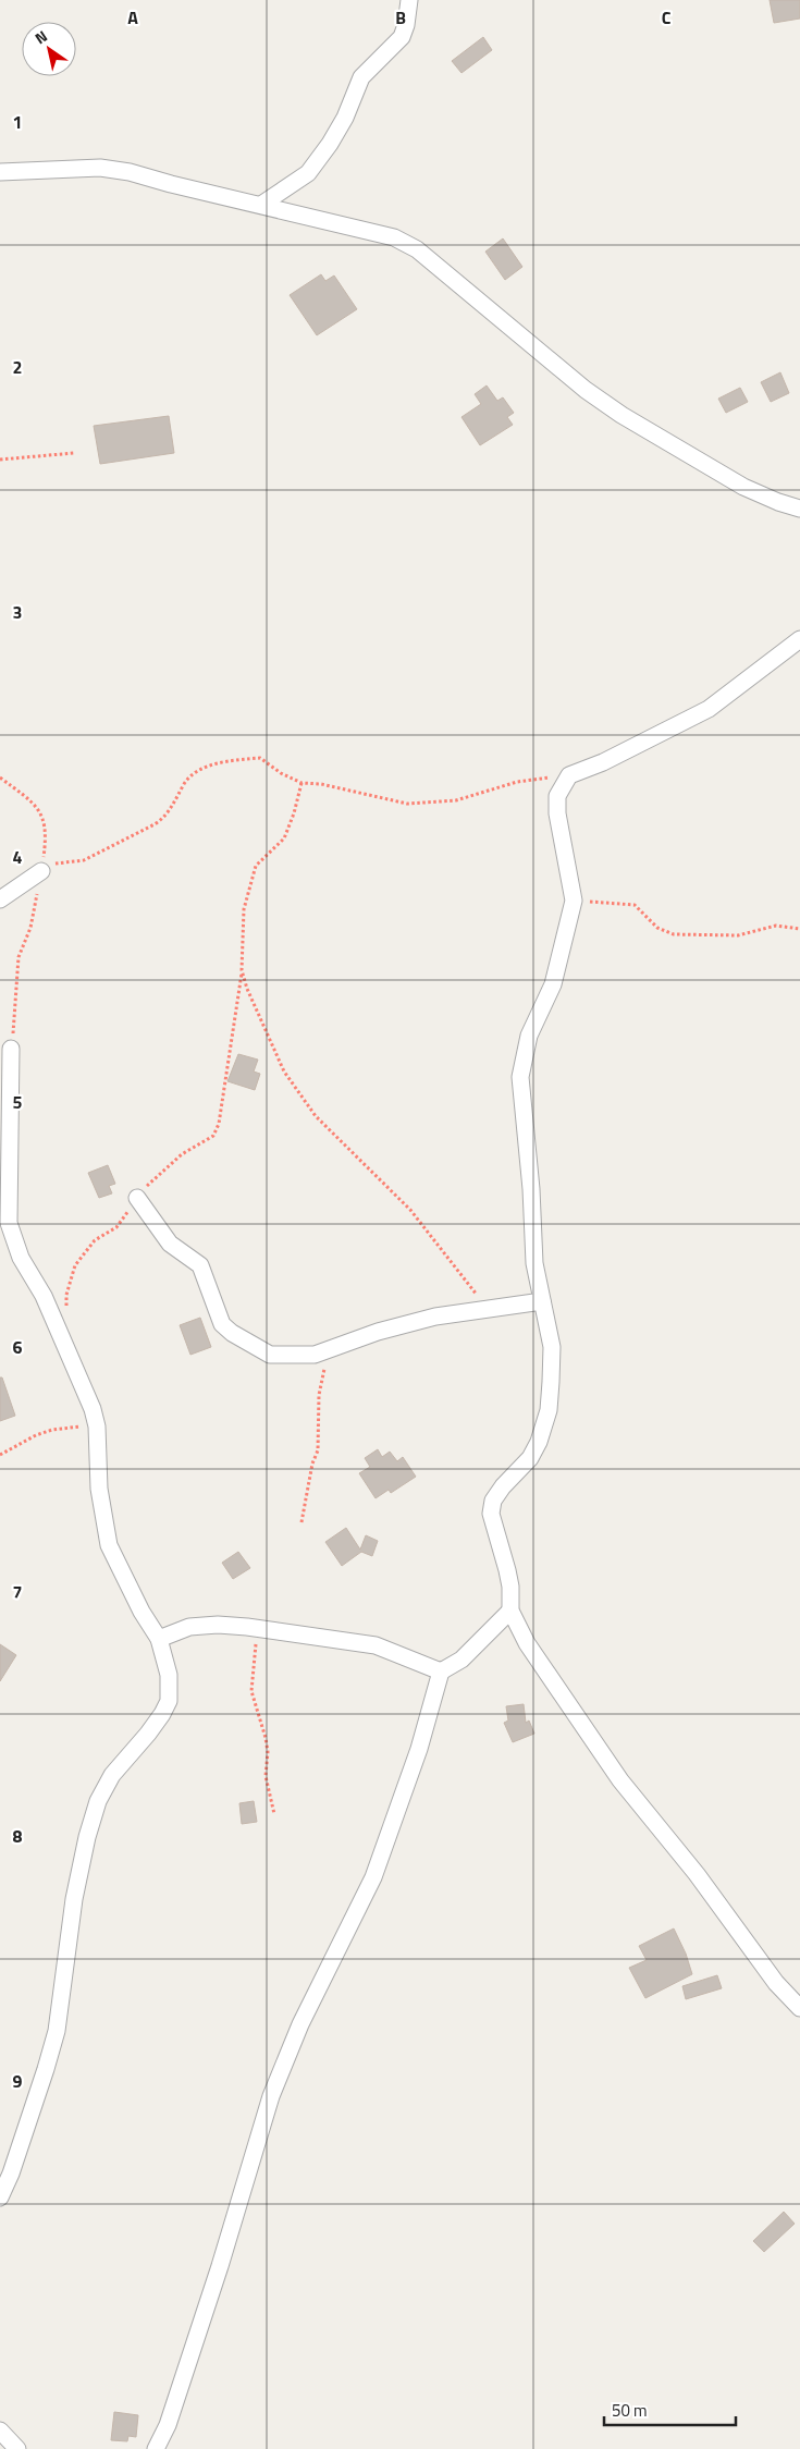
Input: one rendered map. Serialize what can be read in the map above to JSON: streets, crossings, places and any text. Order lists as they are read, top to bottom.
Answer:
{
  "scale_bar": "50 m",
  "north": "top left",
  "grid": {
    "columns": ["A", "B", "C"],
    "rows": [
      "1",
      "2",
      "3",
      "4",
      "5",
      "6",
      "7",
      "8",
      "9"
    ]
  }
}
